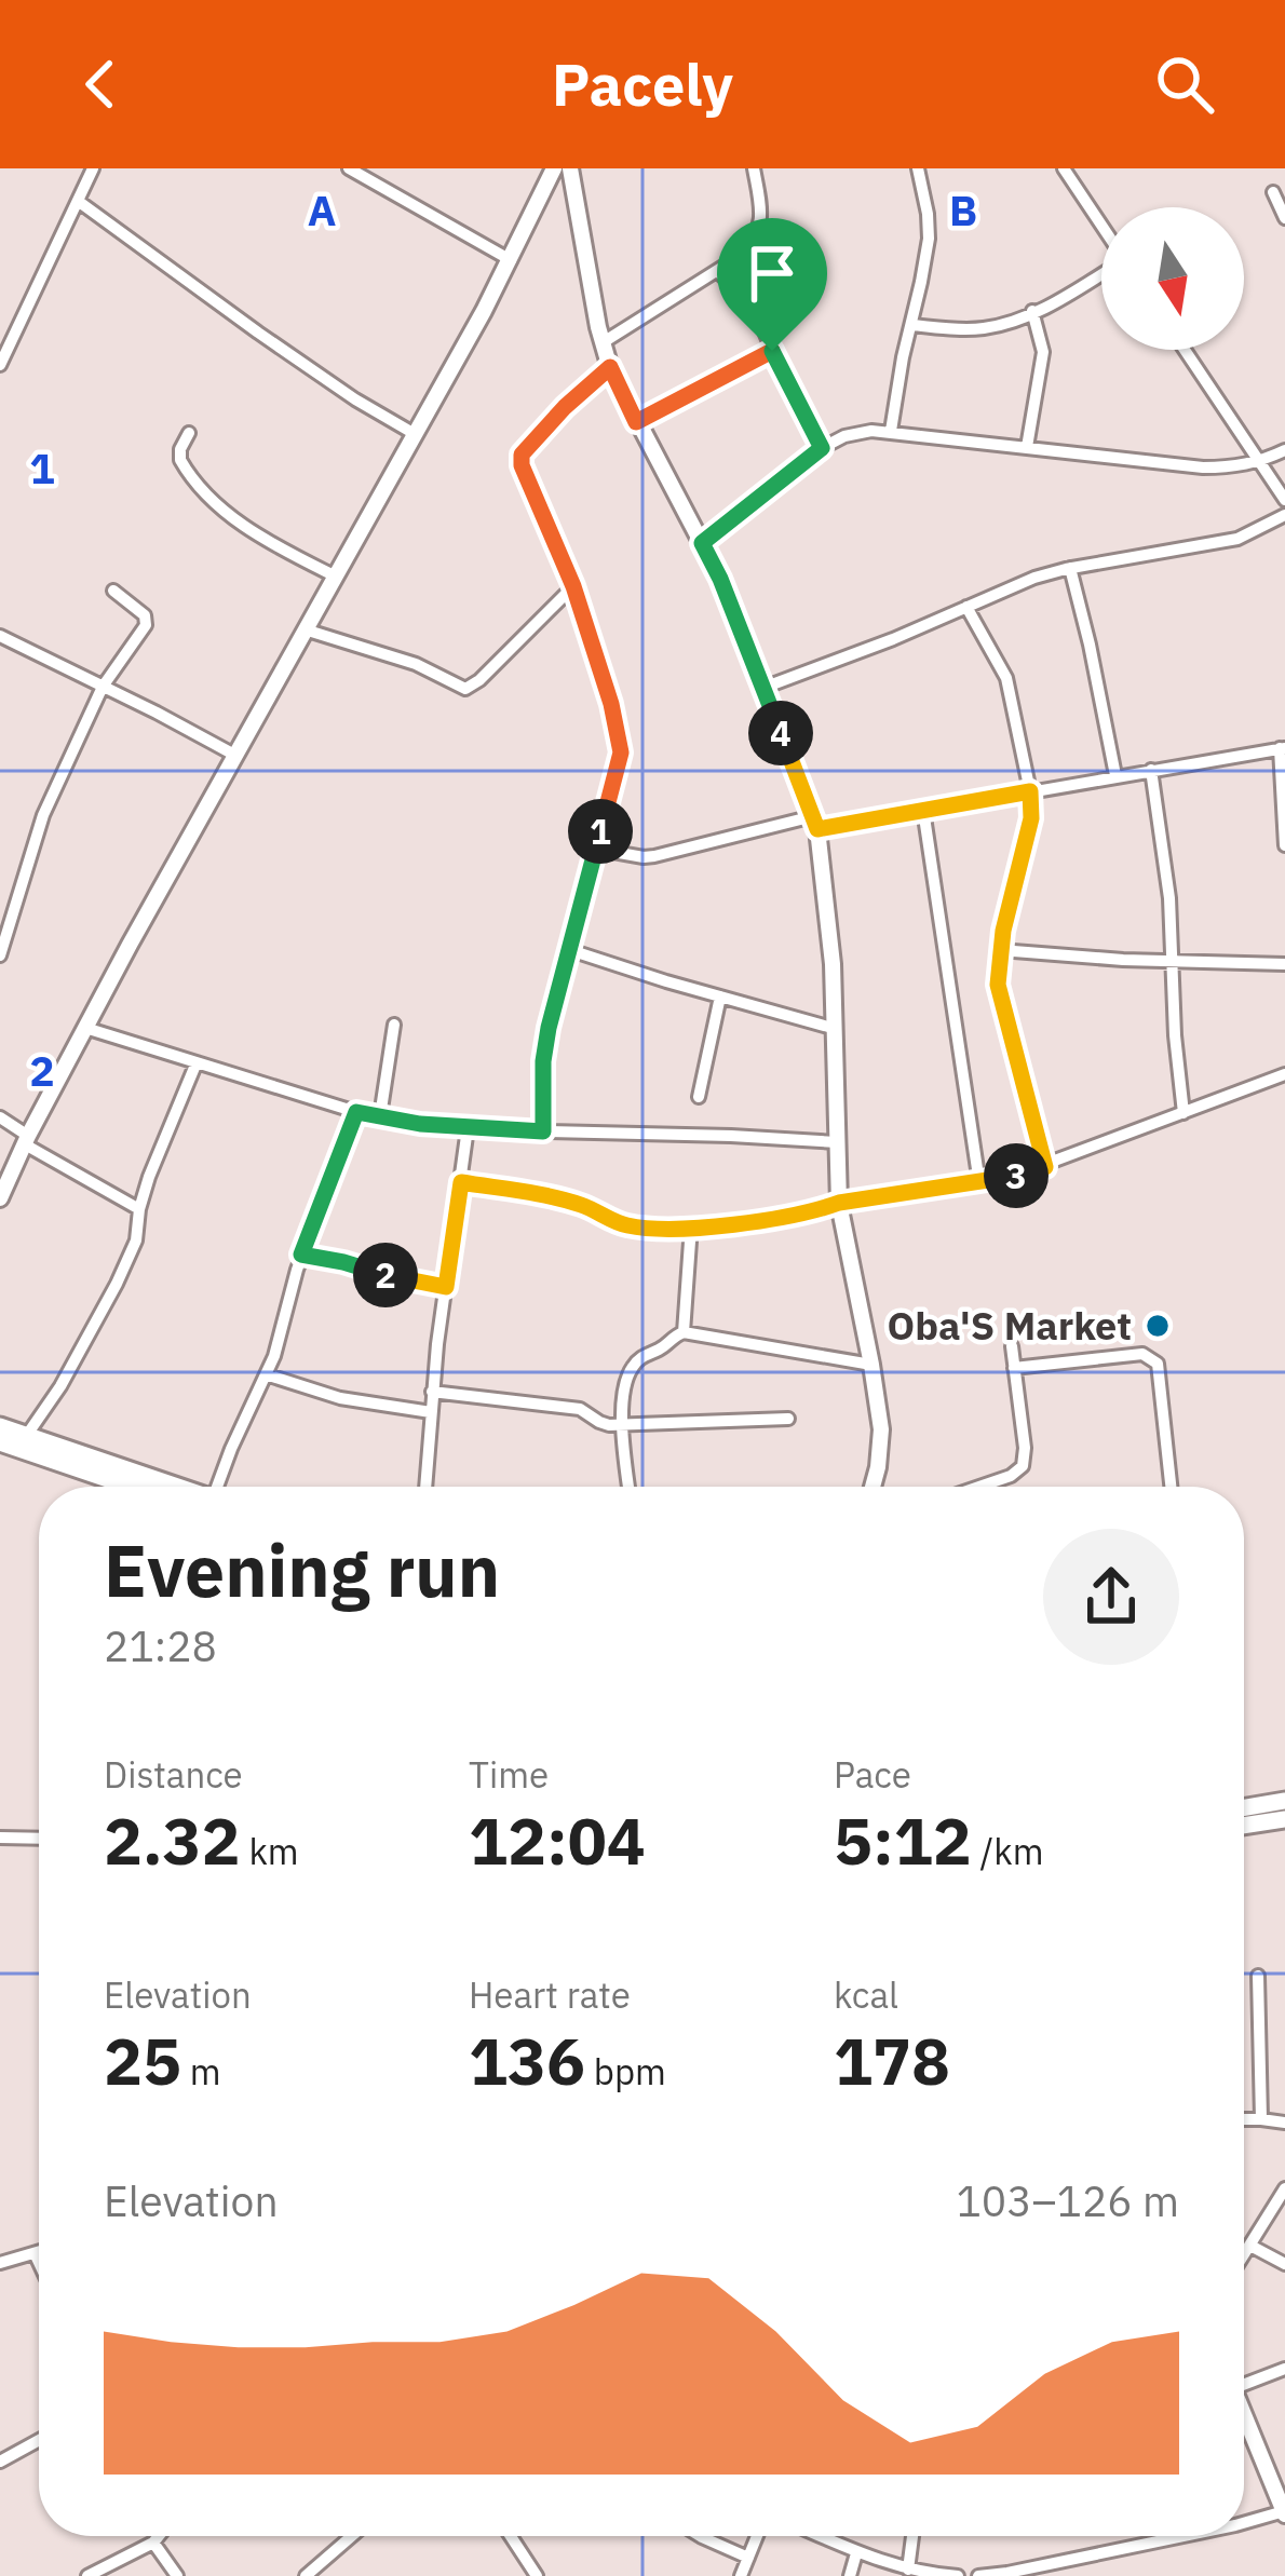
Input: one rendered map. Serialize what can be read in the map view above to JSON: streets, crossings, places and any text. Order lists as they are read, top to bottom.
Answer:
{
  "places": ["Oba'S Market"],
  "north": "bottom",
  "page": {
    "header": "Pacely",
    "pins": [
      "4",
      "1",
      "3",
      "2"
    ],
    "heading": ["Evening run", "21:28"],
    "stats": [
      ["Distance", "2.32 km"],
      ["Time", "12:04"],
      ["Pace", "5:12 /km"],
      ["Elevation", "25 m"],
      ["Heart rate", "136 bpm"],
      ["kcal", "178"]
    ],
    "chart": ["Elevation", "103–126 m"]
  },
  "grid": {
    "columns": ["A", "B"],
    "rows": ["1", "2"]
  }
}
